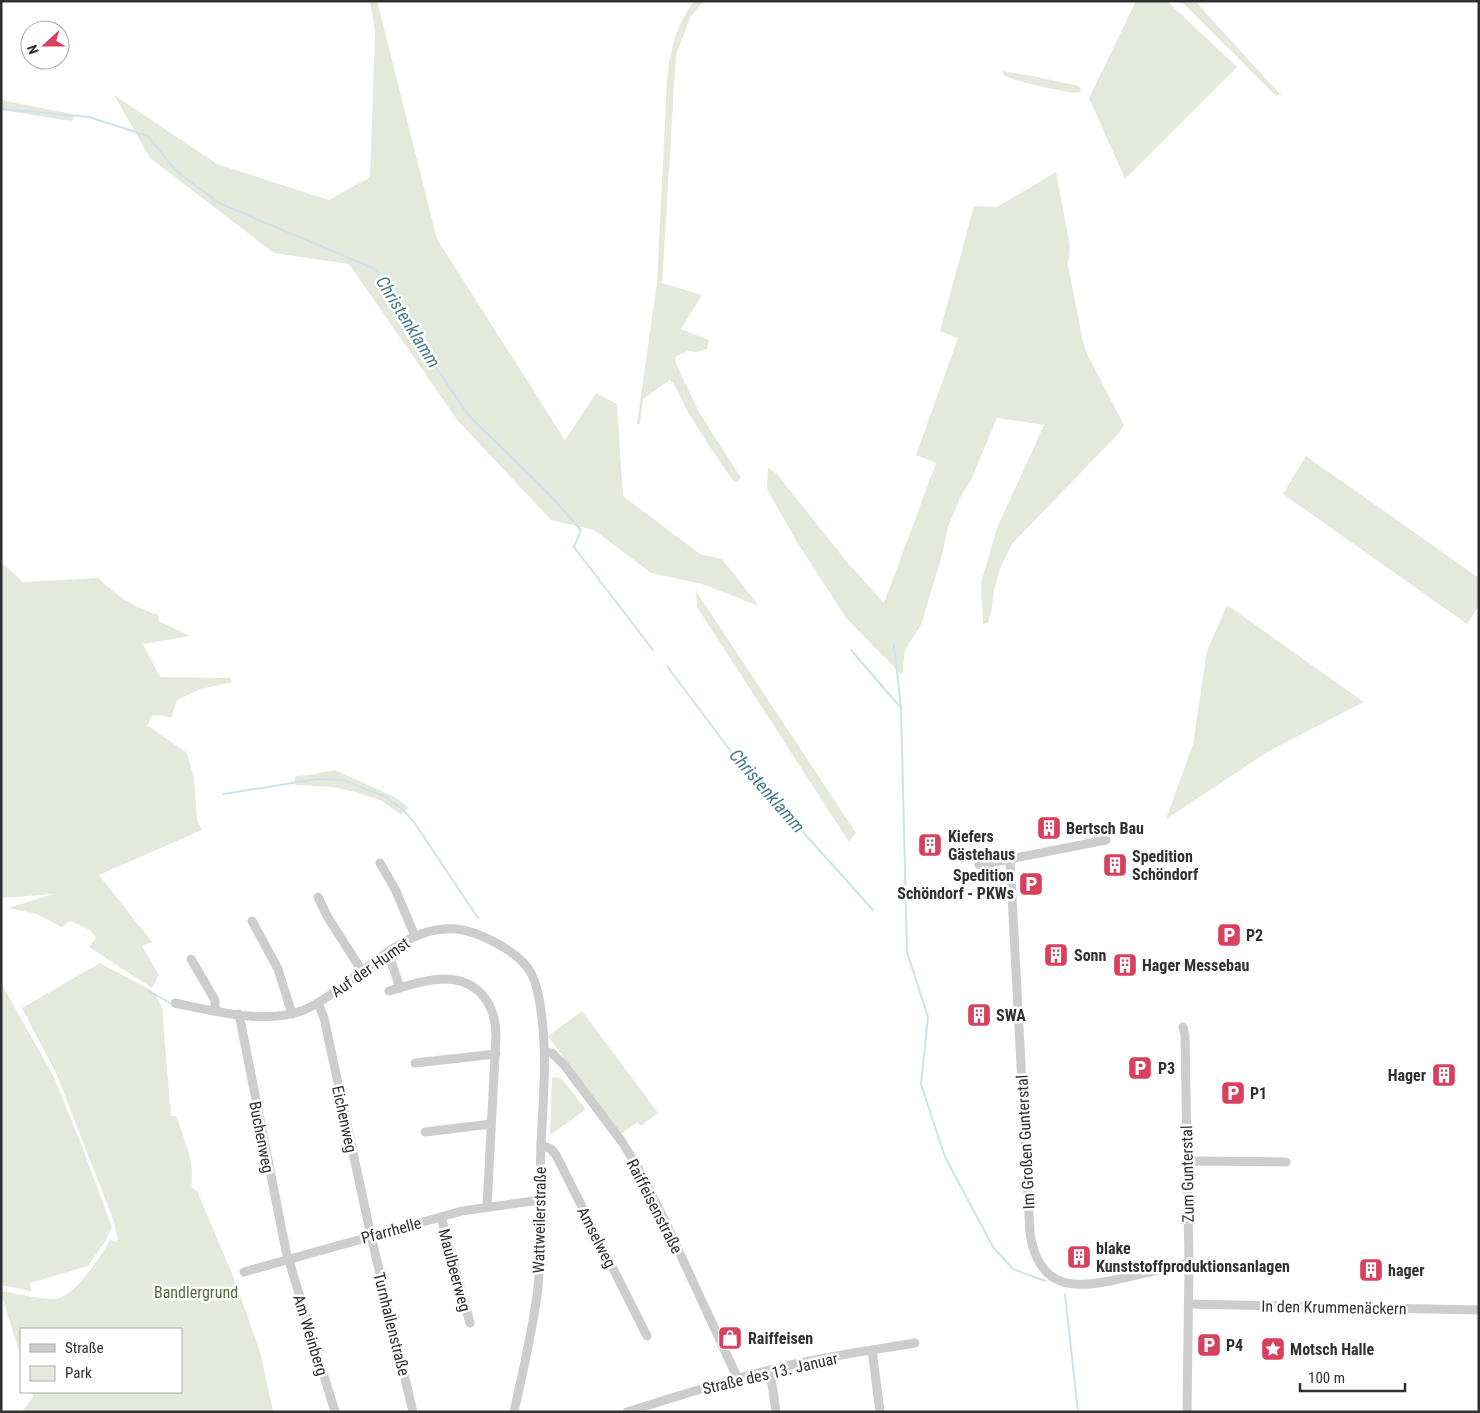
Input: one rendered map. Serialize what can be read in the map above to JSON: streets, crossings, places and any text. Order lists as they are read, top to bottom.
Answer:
{
  "streets": {
    "street": [
      "Auf der Humst",
      "Eichenweg",
      "Buchenweg",
      "Im Großen Gunterstal",
      "Zum Gunterstal",
      "Raiffeisenstraße",
      "Wattweilerstraße",
      "Pfarrhelle",
      "Amselweg",
      "Maulbeerweg",
      "In den Krummenäckern",
      "Turnhallenstraße",
      "Am Weinberg",
      "Straße des 13. Januar"
    ]
  },
  "crossings": [
    ["Auf der Humst", "Eichenweg"],
    ["Auf der Humst", "Buchenweg"],
    ["Auf der Humst", "Wattweilerstraße"],
    ["Eichenweg", "Pfarrhelle"],
    ["Eichenweg", "Turnhallenstraße"],
    ["Buchenweg", "Pfarrhelle"],
    ["Buchenweg", "Am Weinberg"],
    ["Im Großen Gunterstal", "Zum Gunterstal"],
    ["Zum Gunterstal", "In den Krummenäckern"],
    ["Raiffeisenstraße", "Wattweilerstraße"],
    ["Raiffeisenstraße", "Straße des 13. Januar"],
    ["Wattweilerstraße", "Pfarrhelle"],
    ["Wattweilerstraße", "Amselweg"],
    ["Pfarrhelle", "Maulbeerweg"],
    ["Pfarrhelle", "Turnhallenstraße"],
    ["Pfarrhelle", "Am Weinberg"]
  ],
  "water": ["Christenklamm"],
  "parks": ["Bandlergrund"],
  "places": {
    "building": [
      "Bertsch Bau",
      "Kiefers Gästehaus",
      "Spedition Schöndorf",
      "Sonn",
      "Hager Messebau",
      "SWA",
      "Hager",
      "blake Kunststoffproduktionsanlagen",
      "hager"
    ],
    "parking": [
      "Spedition Schöndorf - PKWs",
      "P2",
      "P3",
      "P1",
      "P4"
    ],
    "shop": ["Raiffeisen"],
    "place": ["Motsch Halle"]
  },
  "legend": ["Straße", "Park"],
  "scale_bar": "100 m",
  "north": "left"
}
